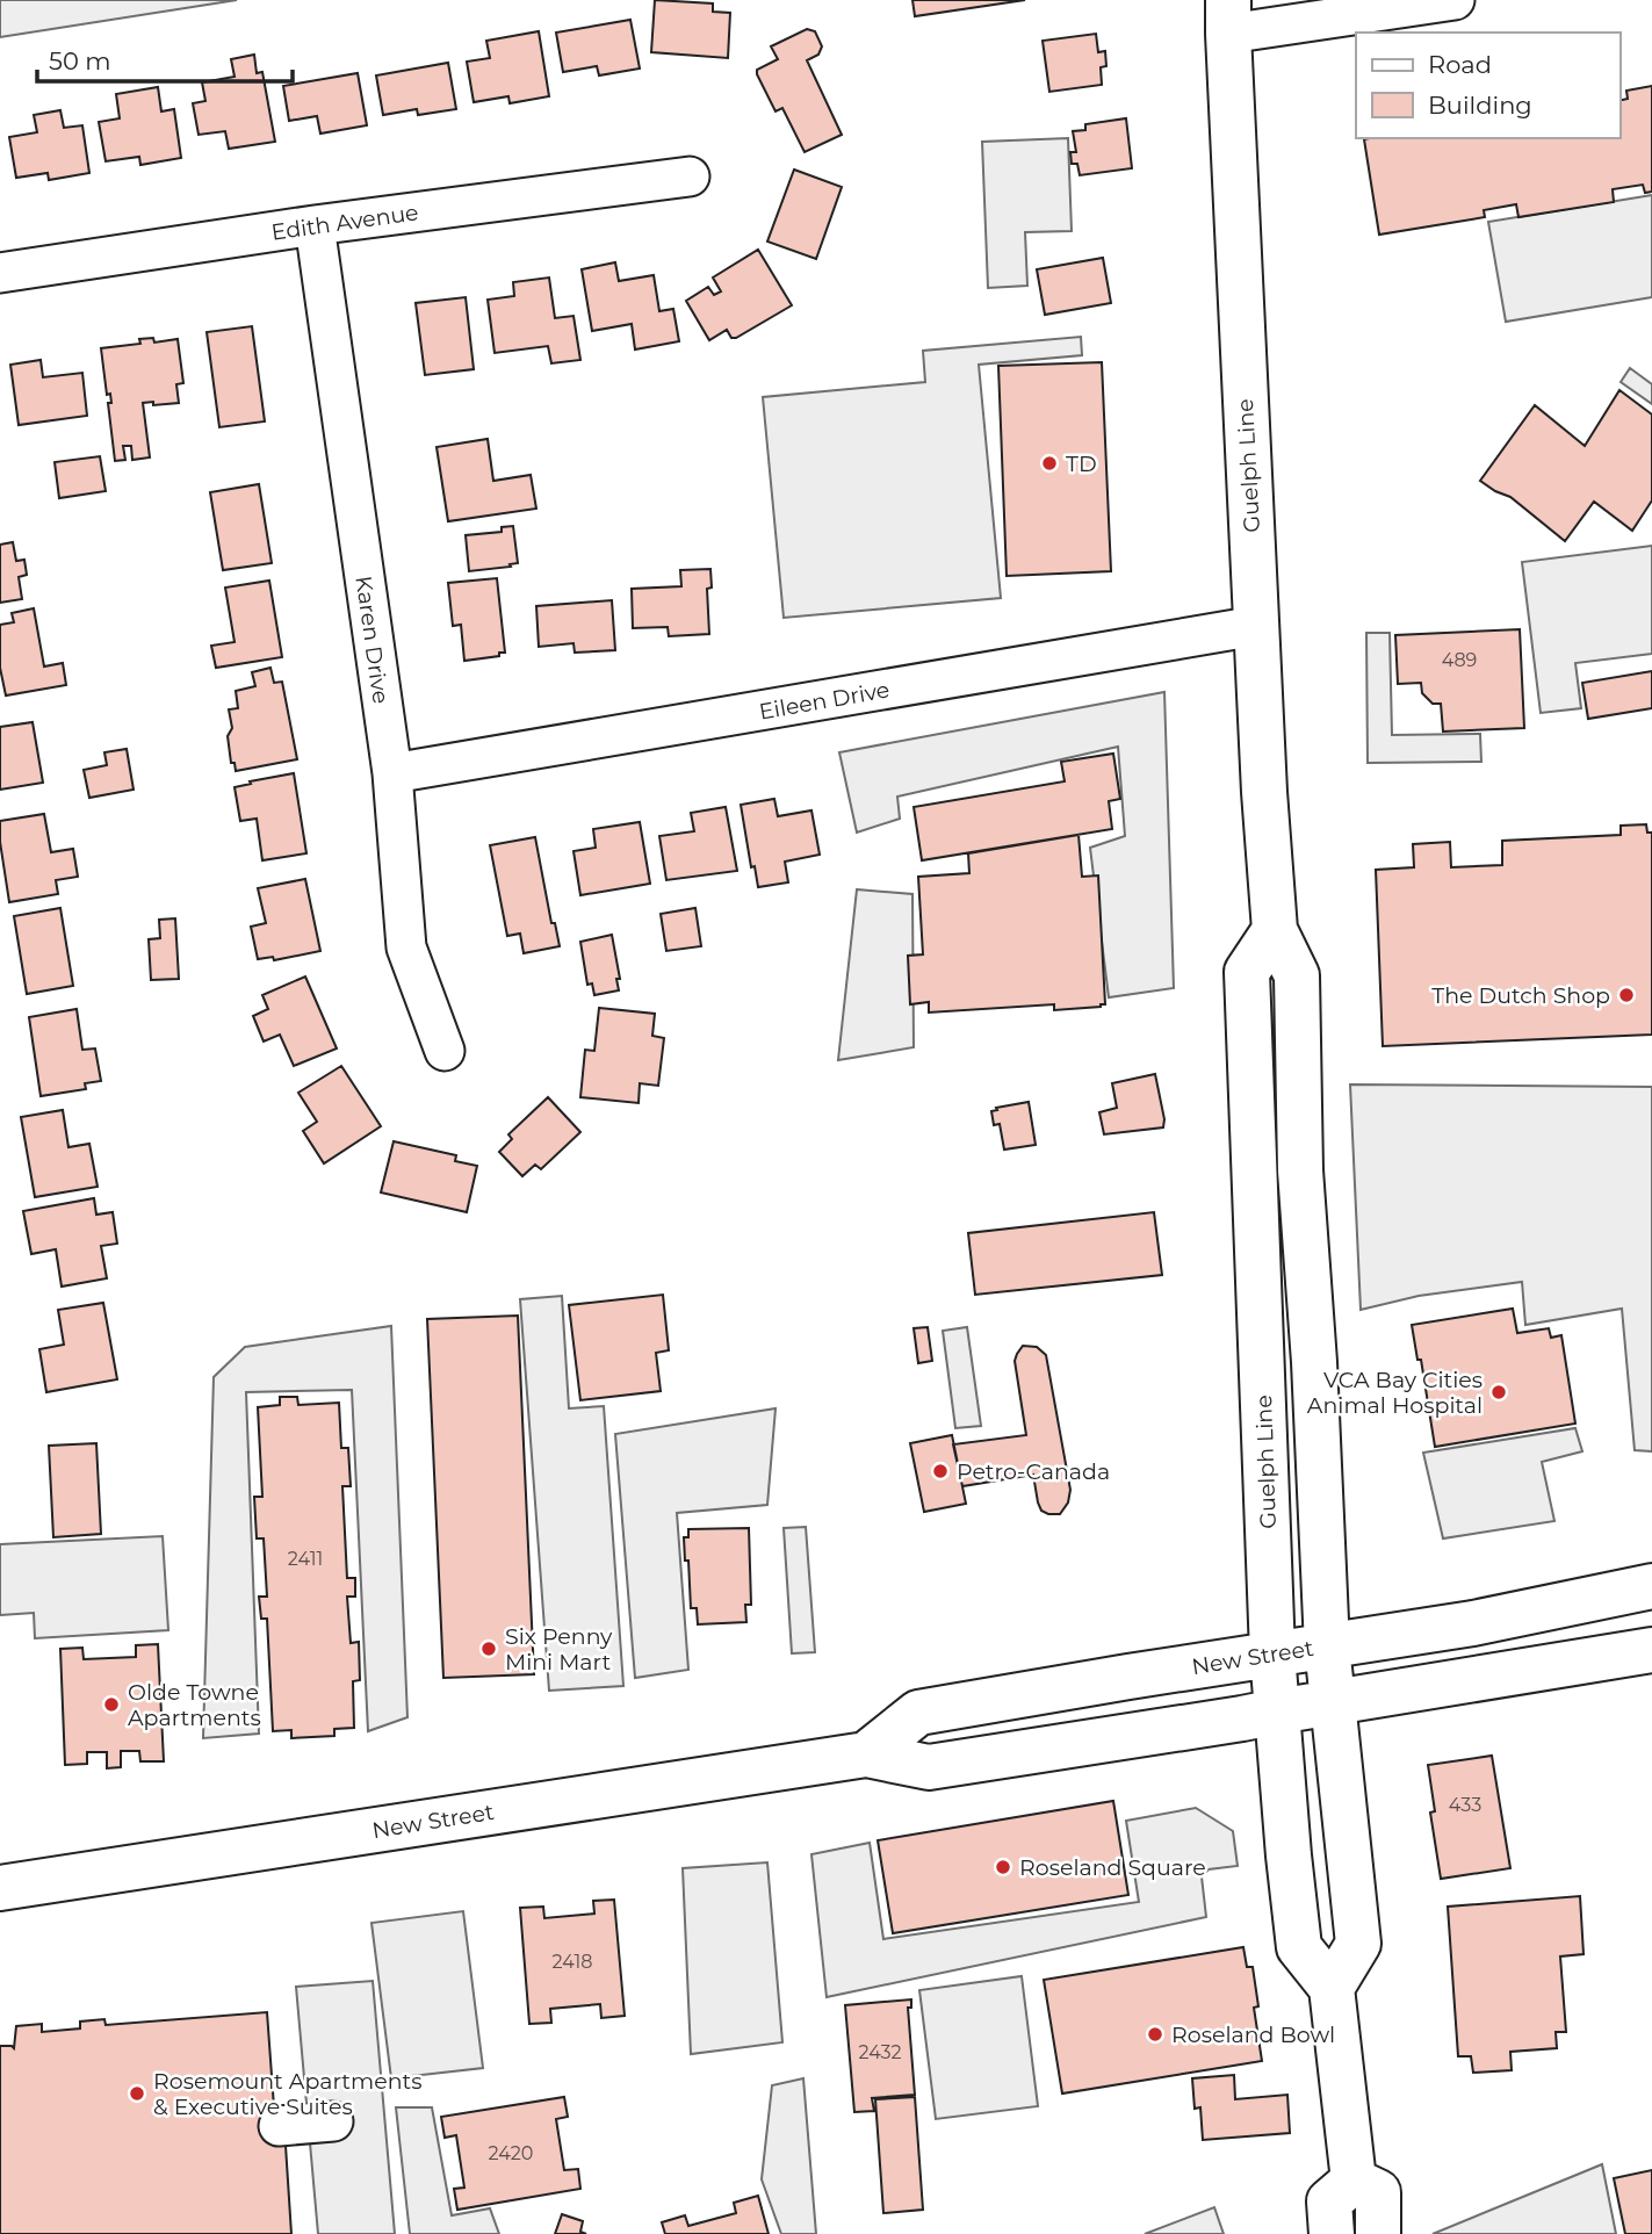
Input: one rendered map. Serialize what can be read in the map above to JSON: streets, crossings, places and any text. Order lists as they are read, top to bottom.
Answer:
{
  "streets": {
    "main road": ["Guelph Line", "New Street"],
    "street": ["Edith Avenue", "Karen Drive", "Eileen Drive"]
  },
  "crossings": [
    ["Edith Avenue", "Karen Drive"],
    ["Guelph Line", "Eileen Drive"],
    ["Guelph Line", "New Street"],
    ["Karen Drive", "Eileen Drive"]
  ],
  "places": [
    "TD",
    "The Dutch Shop",
    "VCA Bay Cities Animal Hospital",
    "Petro-Canada",
    "Six Penny Mini Mart",
    "Olde Towne Apartments",
    "Roseland Square",
    "Roseland Bowl",
    "Rosemount Apartments & Executive Suites"
  ],
  "house_numbers": [
    "489",
    "2411",
    "433",
    "2418",
    "2432",
    "2420"
  ],
  "legend": ["Road", "Building"],
  "scale_bar": "50 m"
}
